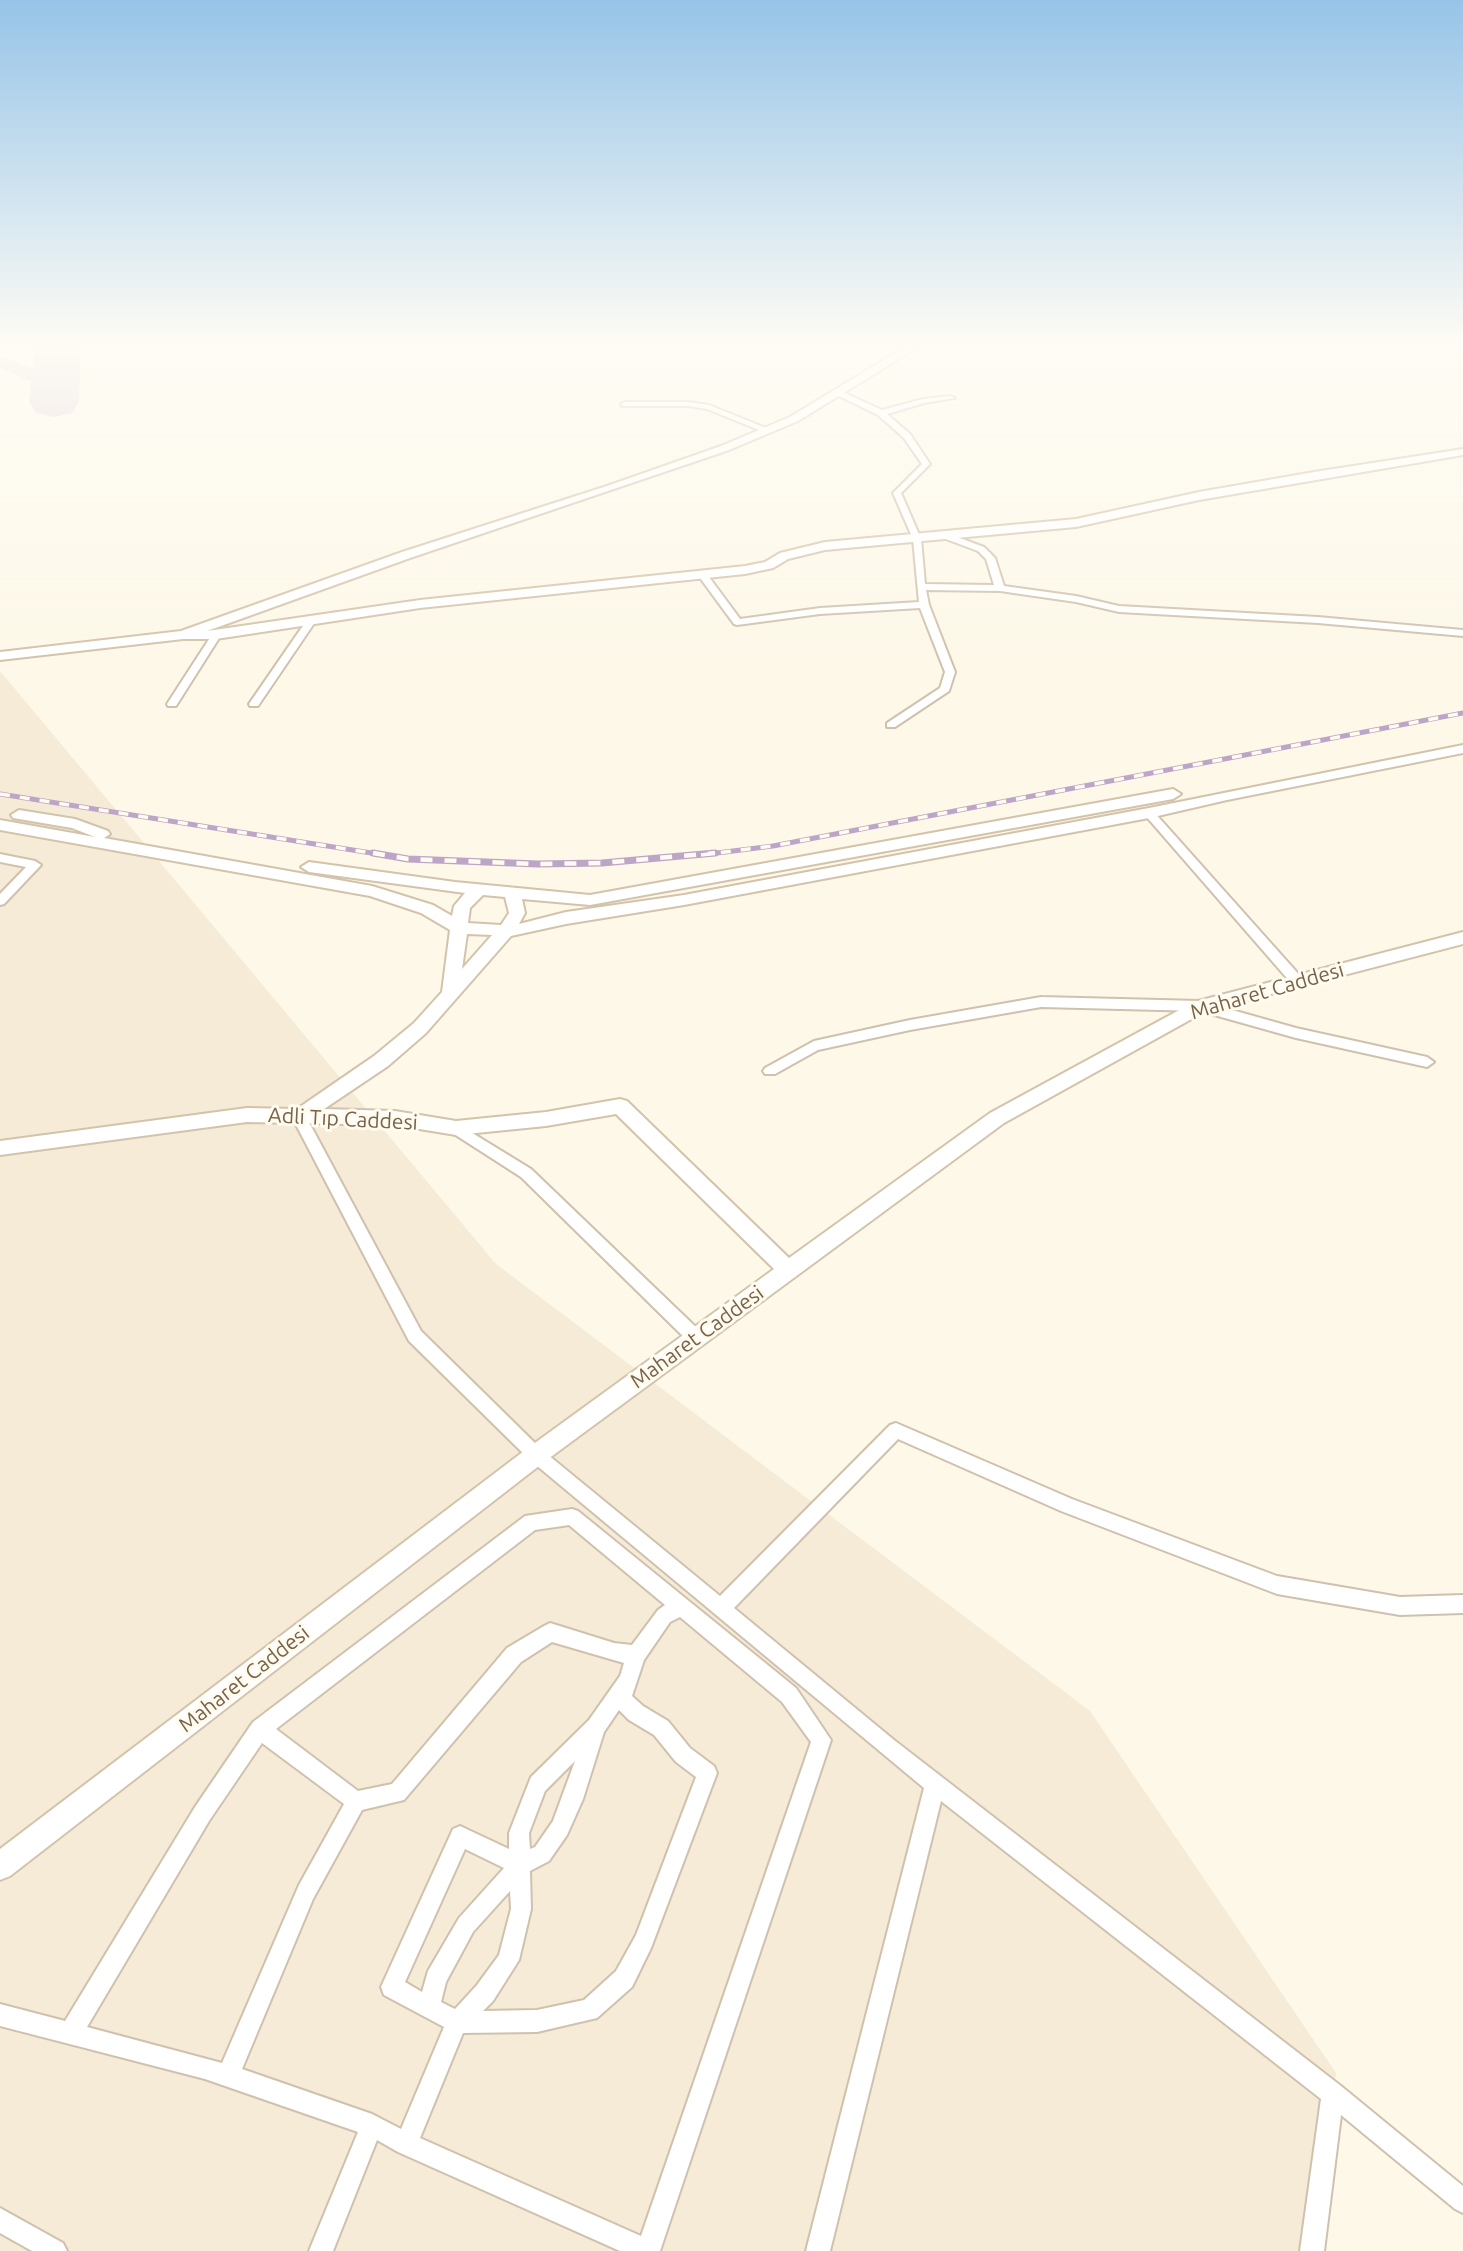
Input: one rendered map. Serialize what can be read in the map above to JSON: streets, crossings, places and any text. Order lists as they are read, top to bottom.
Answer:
{
  "streets": {
    "street": ["Maharet Caddesi", "Adli Tıp Caddesi"]
  },
  "crossings": [
    ["Maharet Caddesi", "Adli Tıp Caddesi"]
  ]
}
